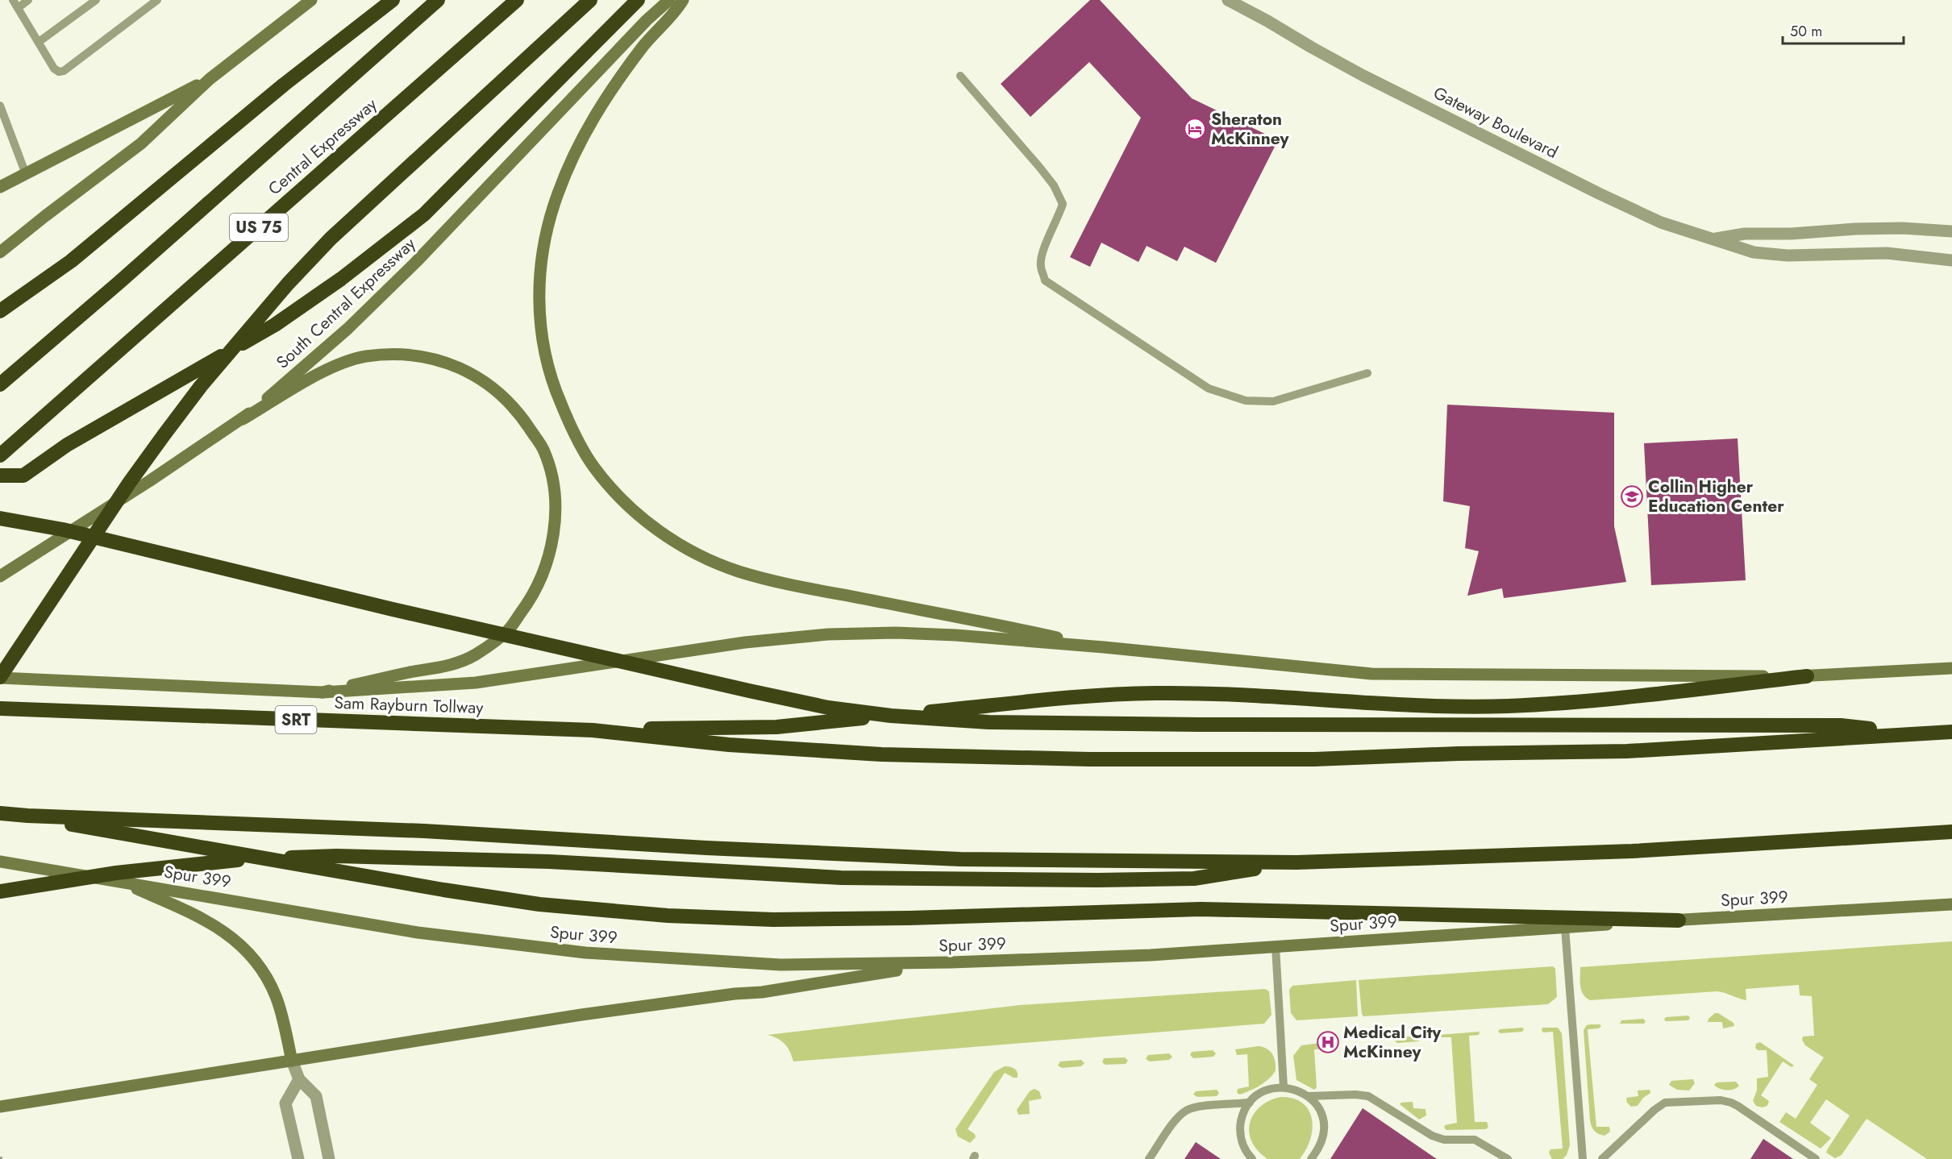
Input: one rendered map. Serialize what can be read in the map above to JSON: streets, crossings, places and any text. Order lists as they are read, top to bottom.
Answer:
{
  "streets": {
    "highway": [
      "Central Expressway",
      "US 75",
      "Sam Rayburn Tollway",
      "SRT"
    ],
    "main road": ["South Central Expressway", "Spur 399"],
    "street": ["Gateway Boulevard"]
  },
  "places": {
    "hotel": ["Sheraton McKinney"],
    "school or university": ["Collin Higher Education Center"],
    "hospital": ["Medical City McKinney"]
  },
  "scale_bar": "50 m"
}
